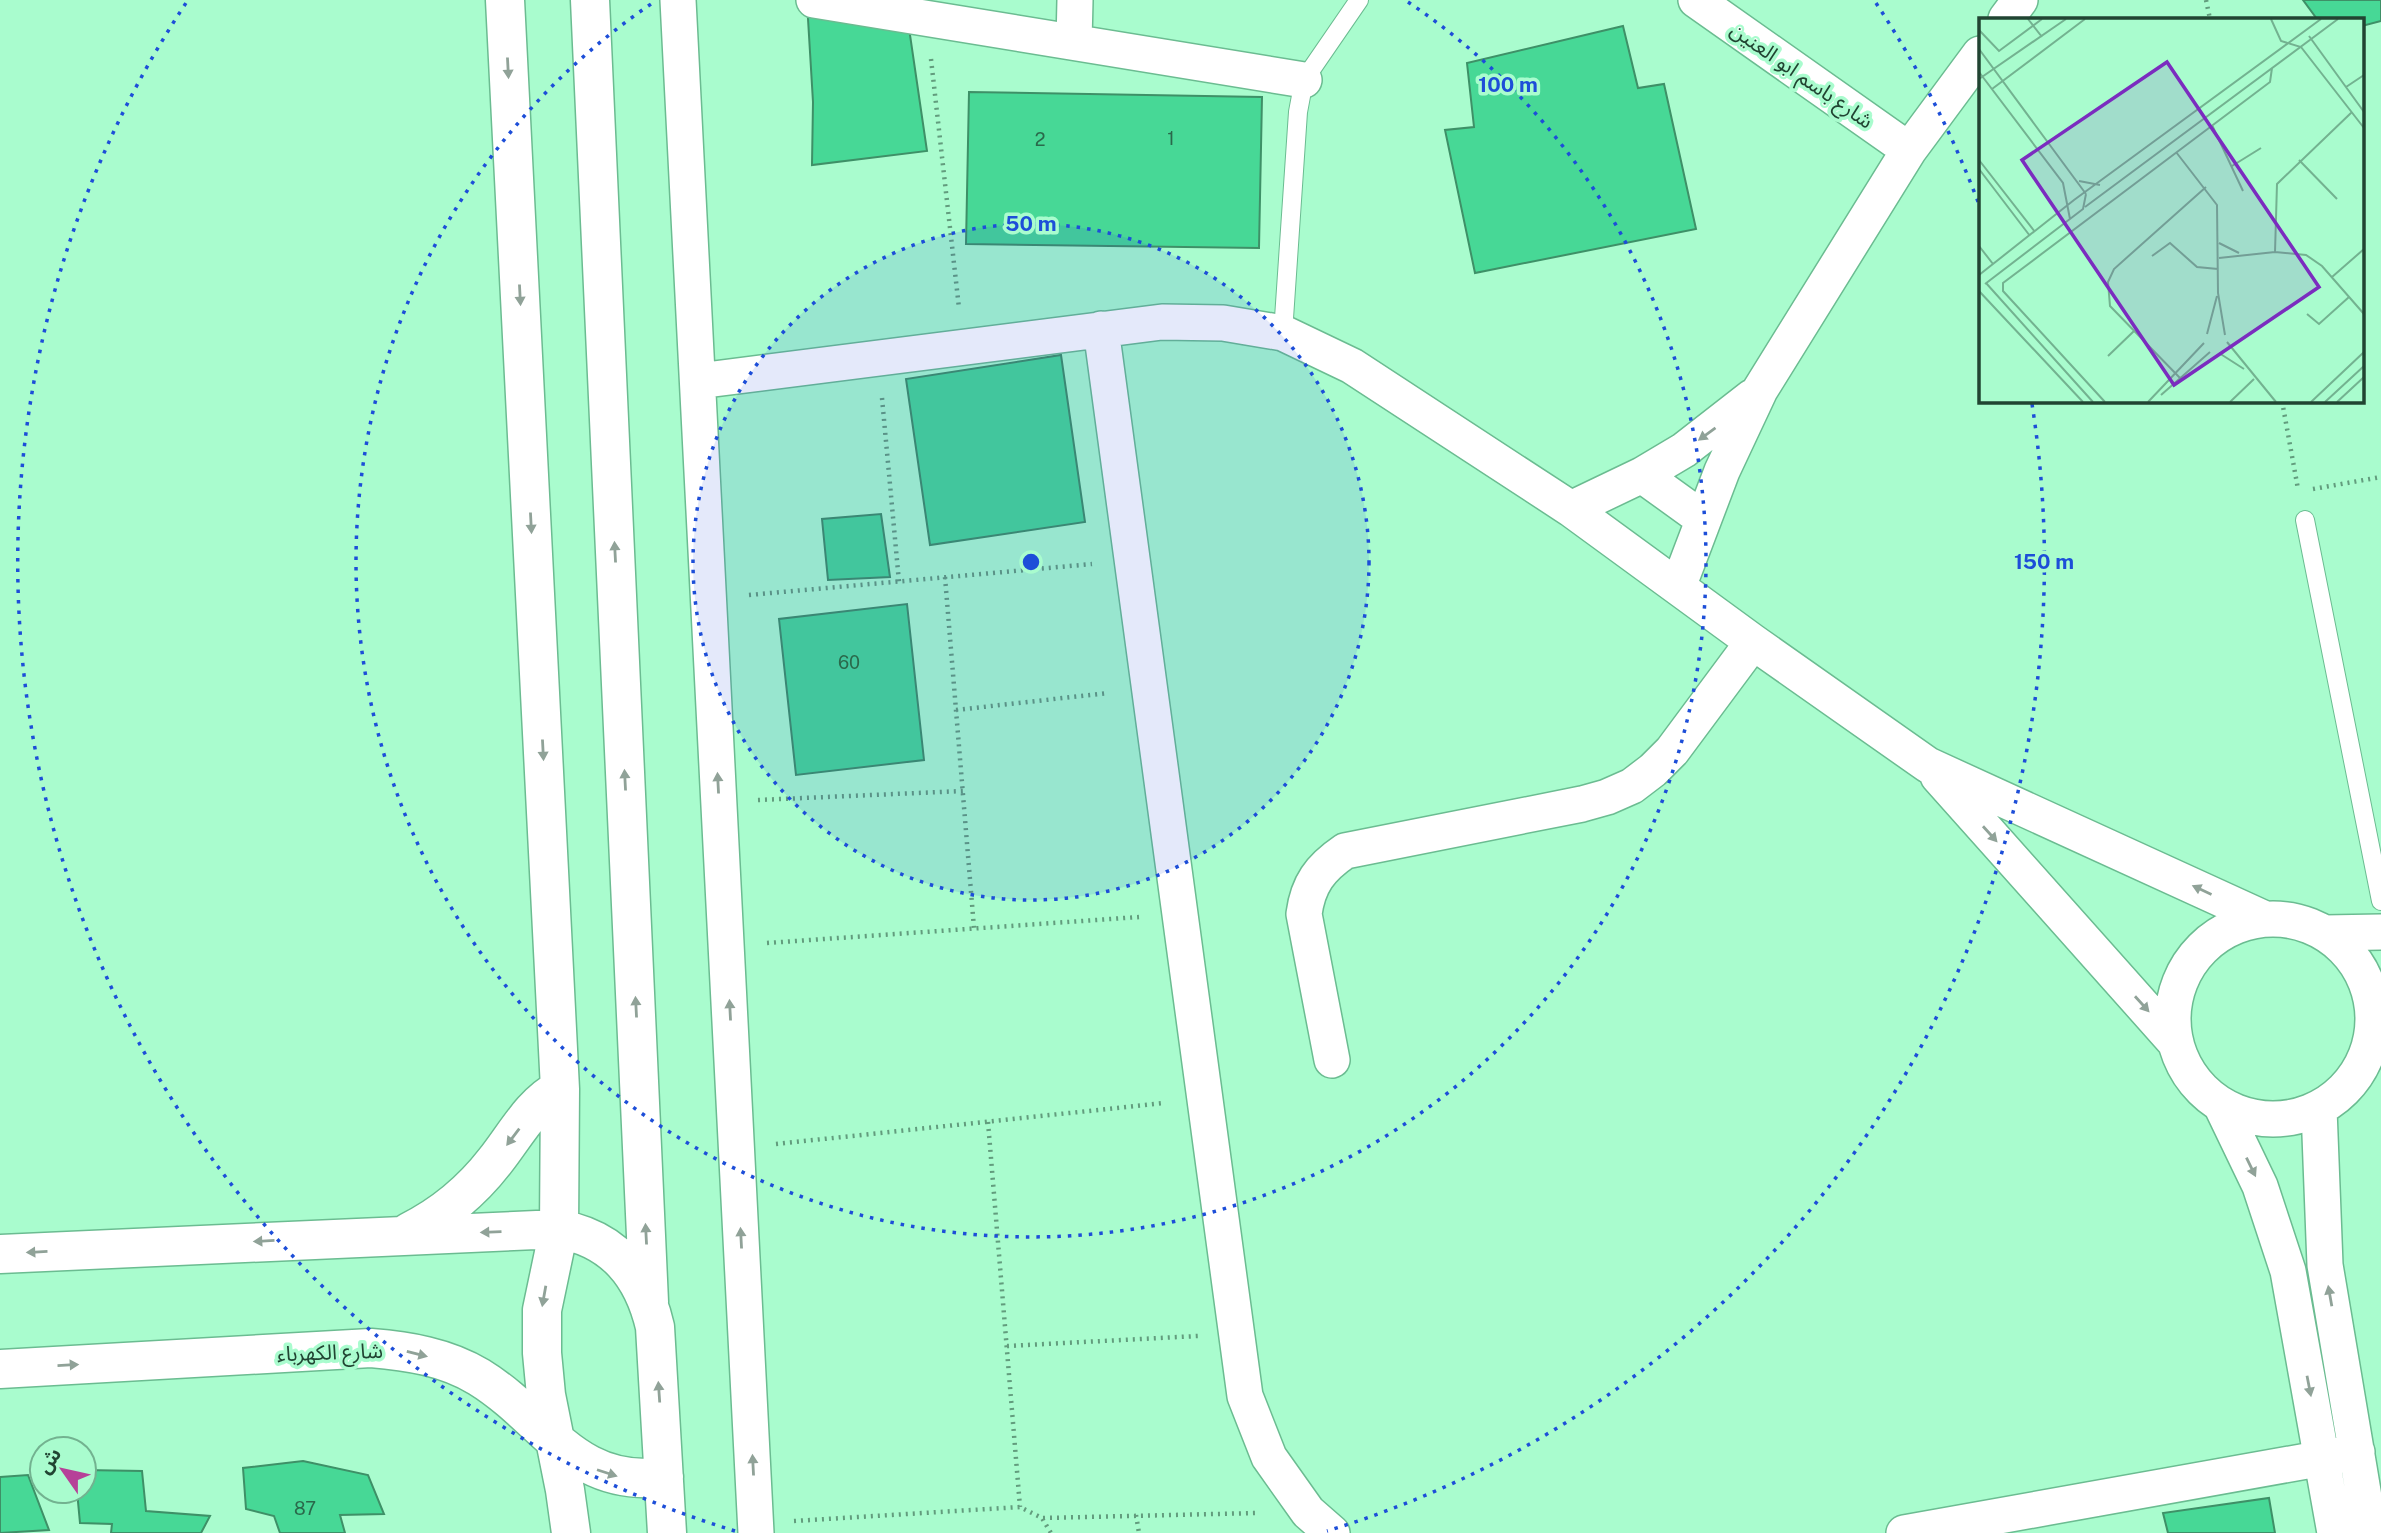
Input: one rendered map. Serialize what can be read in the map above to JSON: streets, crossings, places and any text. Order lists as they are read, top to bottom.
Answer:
{
  "streets": {
    "street": ["شارع باسم ابو العنين", "شارع الكهرباء"]
  },
  "house_numbers": [
    "1",
    "2",
    "60",
    "87"
  ],
  "north": "top left",
  "rings": ["100 m", "50 m", "150 m"]
}
